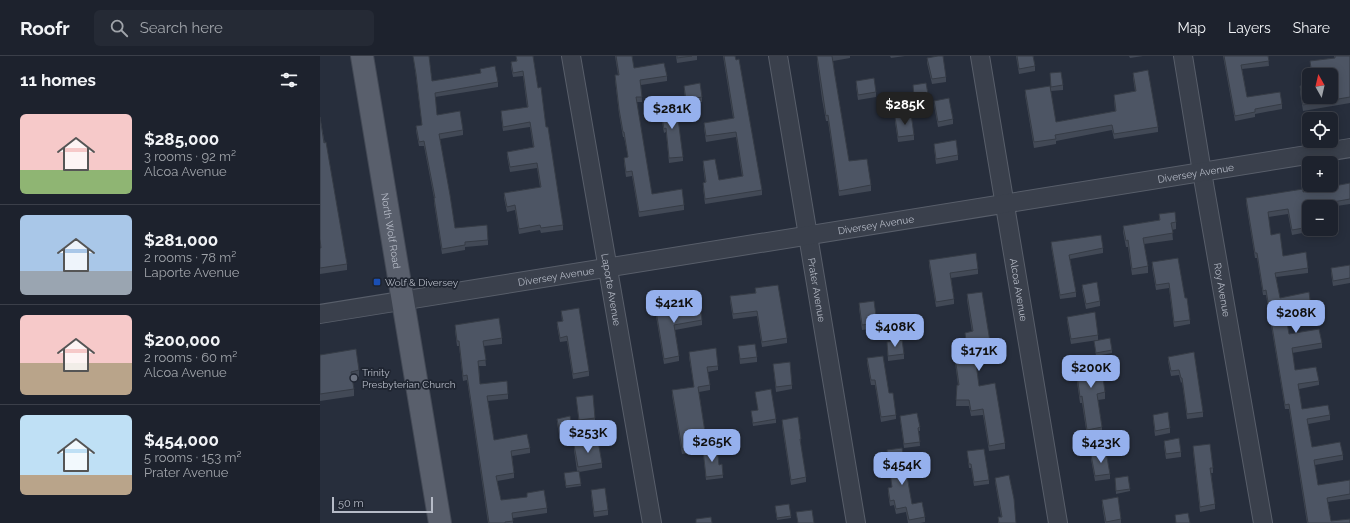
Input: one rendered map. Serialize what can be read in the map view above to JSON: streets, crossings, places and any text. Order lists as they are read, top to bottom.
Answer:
{
  "streets": {
    "main road": ["North Wolf Road"],
    "street": [
      "Diversey Avenue",
      "Laporte Avenue",
      "Prater Avenue",
      "Alcoa Avenue",
      "Roy Avenue"
    ]
  },
  "crossings": [
    ["Diversey Avenue", "North Wolf Road"],
    ["Diversey Avenue", "Laporte Avenue"],
    ["Diversey Avenue", "Prater Avenue"],
    ["Diversey Avenue", "Alcoa Avenue"],
    ["Diversey Avenue", "Roy Avenue"]
  ],
  "places": {
    "transit": ["Wolf & Diversey"],
    "other": ["Trinity Presbyterian Church"]
  },
  "scale_bar": "50 m",
  "north": "top",
  "page": {
    "header": "Roofr",
    "search": "Search here",
    "nav": ["Map", "Layers", "Share"],
    "heading": "11 homes",
    "map_buttons": ["+", "−"],
    "price": [
      "$285K",
      "$281K",
      "$421K",
      "$208K",
      "$408K",
      "$171K",
      "$200K",
      "$253K",
      "$265K",
      "$423K",
      "$454K"
    ],
    "list": [
      {
        "name": "$285,000",
        "note": "3 rooms · 92 m² · Alcoa Avenue"
      },
      {
        "name": "$281,000",
        "note": "2 rooms · 78 m² · Laporte Avenue"
      },
      {
        "name": "$200,000",
        "note": "2 rooms · 60 m² · Alcoa Avenue"
      },
      {
        "name": "$454,000",
        "note": "5 rooms · 153 m² · Prater Avenue"
      }
    ],
    "scale": "50 m"
  }
}
